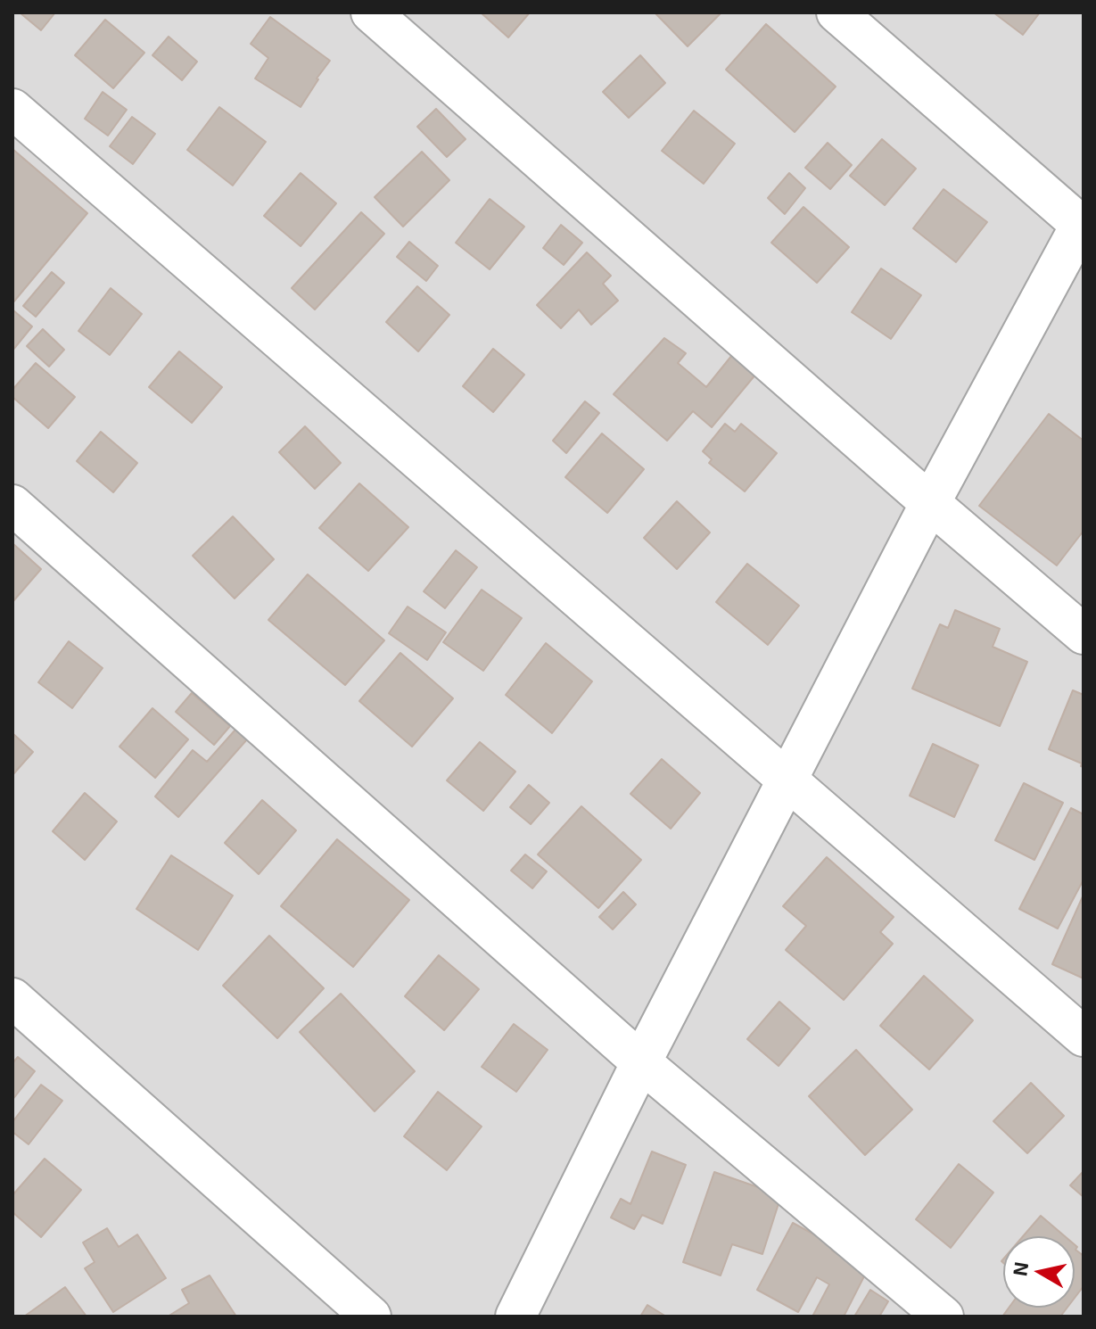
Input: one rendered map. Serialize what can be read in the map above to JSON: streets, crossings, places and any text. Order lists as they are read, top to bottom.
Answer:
{
  "north": "left"
}
